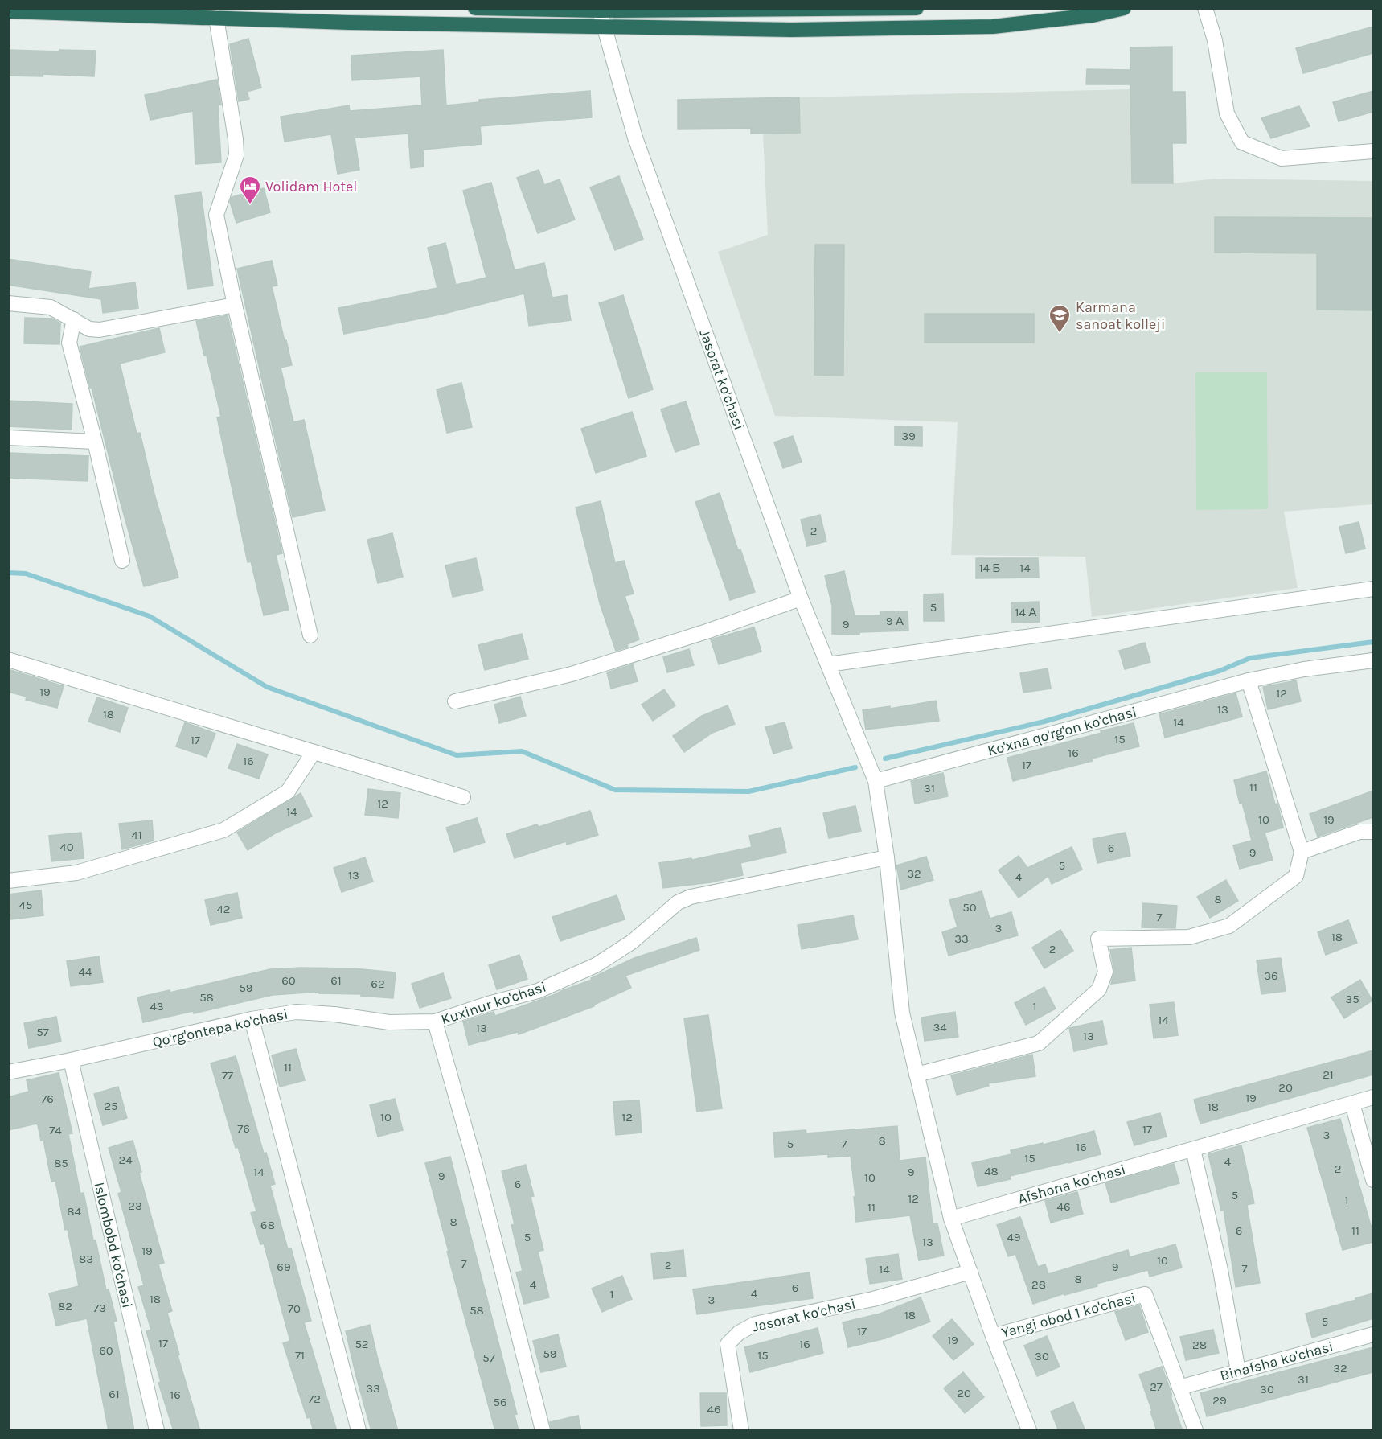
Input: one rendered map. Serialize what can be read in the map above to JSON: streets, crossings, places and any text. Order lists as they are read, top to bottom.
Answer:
{
  "streets": {
    "street": [
      "Jasorat ko'chasi",
      "Ko'xna qo'rg'on ko'chasi",
      "Kuxinur ko'chasi",
      "Qo'rg'ontepa ko'chasi",
      "Afshona ko'chasi",
      "Islombobd ko'chasi",
      "Yangi obod 1 ko'chasi",
      "Binafsha ko'chasi"
    ]
  },
  "crossings": [
    ["Jasorat ko'chasi", "Ko'xna qo'rg'on ko'chasi"],
    ["Jasorat ko'chasi", "Kuxinur ko'chasi"],
    ["Jasorat ko'chasi", "Afshona ko'chasi"],
    ["Jasorat ko'chasi", "Yangi obod 1 ko'chasi"],
    ["Kuxinur ko'chasi", "Qo'rg'ontepa ko'chasi"],
    ["Qo'rg'ontepa ko'chasi", "Islombobd ko'chasi"],
    ["Yangi obod 1 ko'chasi", "Binafsha ko'chasi"]
  ],
  "places": {
    "hotel": ["Volidam Hotel"],
    "school or university": ["Karmana sanoat kolleji"]
  },
  "house_numbers": [
    "39",
    "2",
    "14 Б",
    "14",
    "5",
    "14 А",
    "9 А",
    "9",
    "19",
    "12",
    "13",
    "18",
    "14",
    "15",
    "17",
    "16",
    "16",
    "17",
    "11",
    "31",
    "12",
    "14",
    "10",
    "19",
    "41",
    "40",
    "6",
    "9",
    "5",
    "32",
    "13",
    "4",
    "8",
    "45",
    "50",
    "42",
    "7",
    "3",
    "18",
    "33",
    "2",
    "44",
    "36",
    "60",
    "61",
    "62",
    "59",
    "58",
    "35",
    "43",
    "1",
    "14",
    "34",
    "13",
    "57",
    "13",
    "11",
    "21",
    "77",
    "20",
    "19",
    "76",
    "25",
    "18",
    "10",
    "12",
    "76",
    "17",
    "74",
    "3",
    "8",
    "5",
    "7",
    "16",
    "15",
    "24",
    "4",
    "85",
    "2",
    "48",
    "14",
    "9",
    "9",
    "10",
    "6",
    "5",
    "12",
    "1",
    "23",
    "46",
    "11",
    "84",
    "8",
    "68",
    "6",
    "11",
    "5",
    "49",
    "13",
    "19",
    "83",
    "10",
    "7",
    "2",
    "69",
    "9",
    "7",
    "14",
    "8",
    "4",
    "28",
    "6",
    "4",
    "1",
    "18",
    "3",
    "82",
    "73",
    "70",
    "58",
    "18",
    "5",
    "17",
    "19",
    "17",
    "52",
    "16",
    "28",
    "60",
    "59",
    "71",
    "15",
    "30",
    "57",
    "32",
    "31",
    "27",
    "33",
    "30",
    "20",
    "61",
    "16",
    "72",
    "29",
    "56",
    "46"
  ]
}
